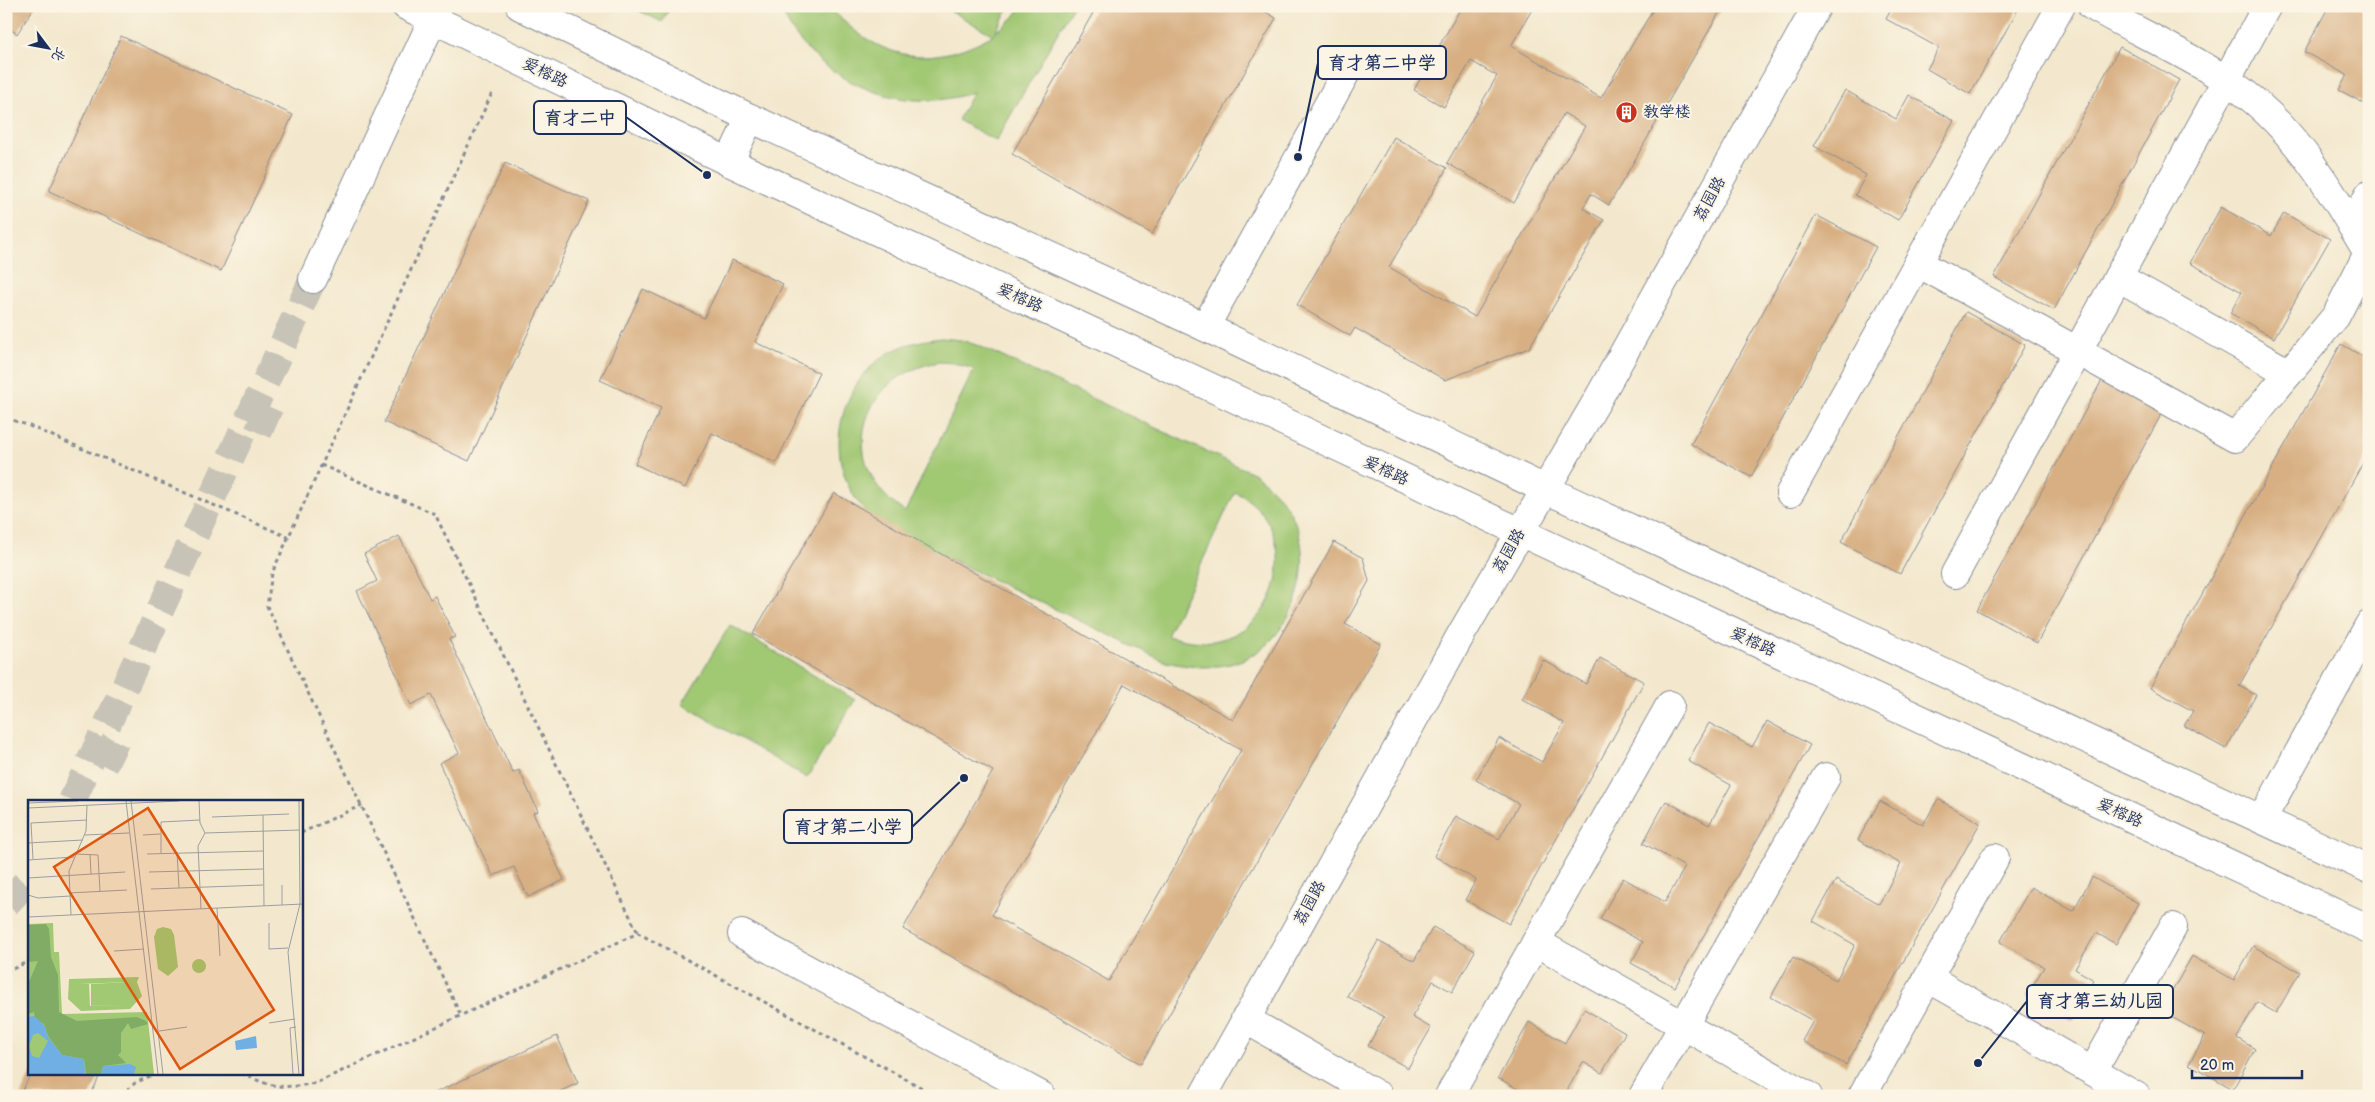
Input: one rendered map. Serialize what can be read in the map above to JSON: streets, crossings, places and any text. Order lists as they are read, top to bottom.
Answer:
{
  "streets": {
    "street": ["爱榕路", "荔园路"]
  },
  "crossings": [
    ["爱榕路", "荔园路"]
  ],
  "places": {
    "building": ["教学楼"],
    "other": [
      "育才第二中学",
      "育才二中",
      "育才第二小学",
      "育才第三幼儿园"
    ]
  },
  "scale_bar": "20 m",
  "north": "bottom right"
}
